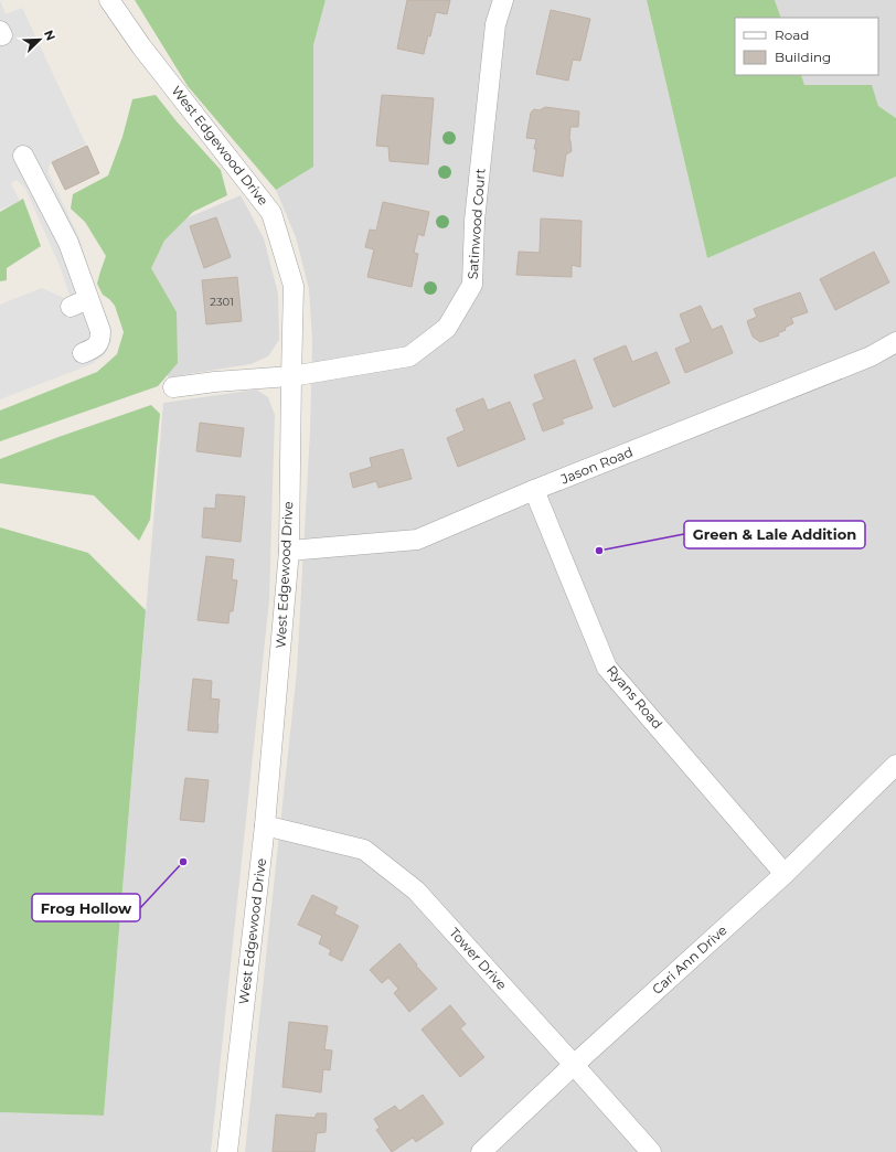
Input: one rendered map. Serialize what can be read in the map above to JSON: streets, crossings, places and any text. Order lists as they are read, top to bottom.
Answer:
{
  "streets": {
    "street": [
      "West Edgewood Drive",
      "Satinwood Court",
      "Jason Road",
      "Ryans Road",
      "Tower Drive",
      "Cari Ann Drive"
    ]
  },
  "crossings": [
    ["West Edgewood Drive", "Satinwood Court"],
    ["West Edgewood Drive", "Jason Road"],
    ["West Edgewood Drive", "Tower Drive"],
    ["Jason Road", "Ryans Road"],
    ["Ryans Road", "Cari Ann Drive"],
    ["Tower Drive", "Cari Ann Drive"]
  ],
  "places": ["Green & Lale Addition", "Frog Hollow"],
  "house_numbers": ["2301"],
  "legend": ["Road", "Building"],
  "north": "top right"
}
